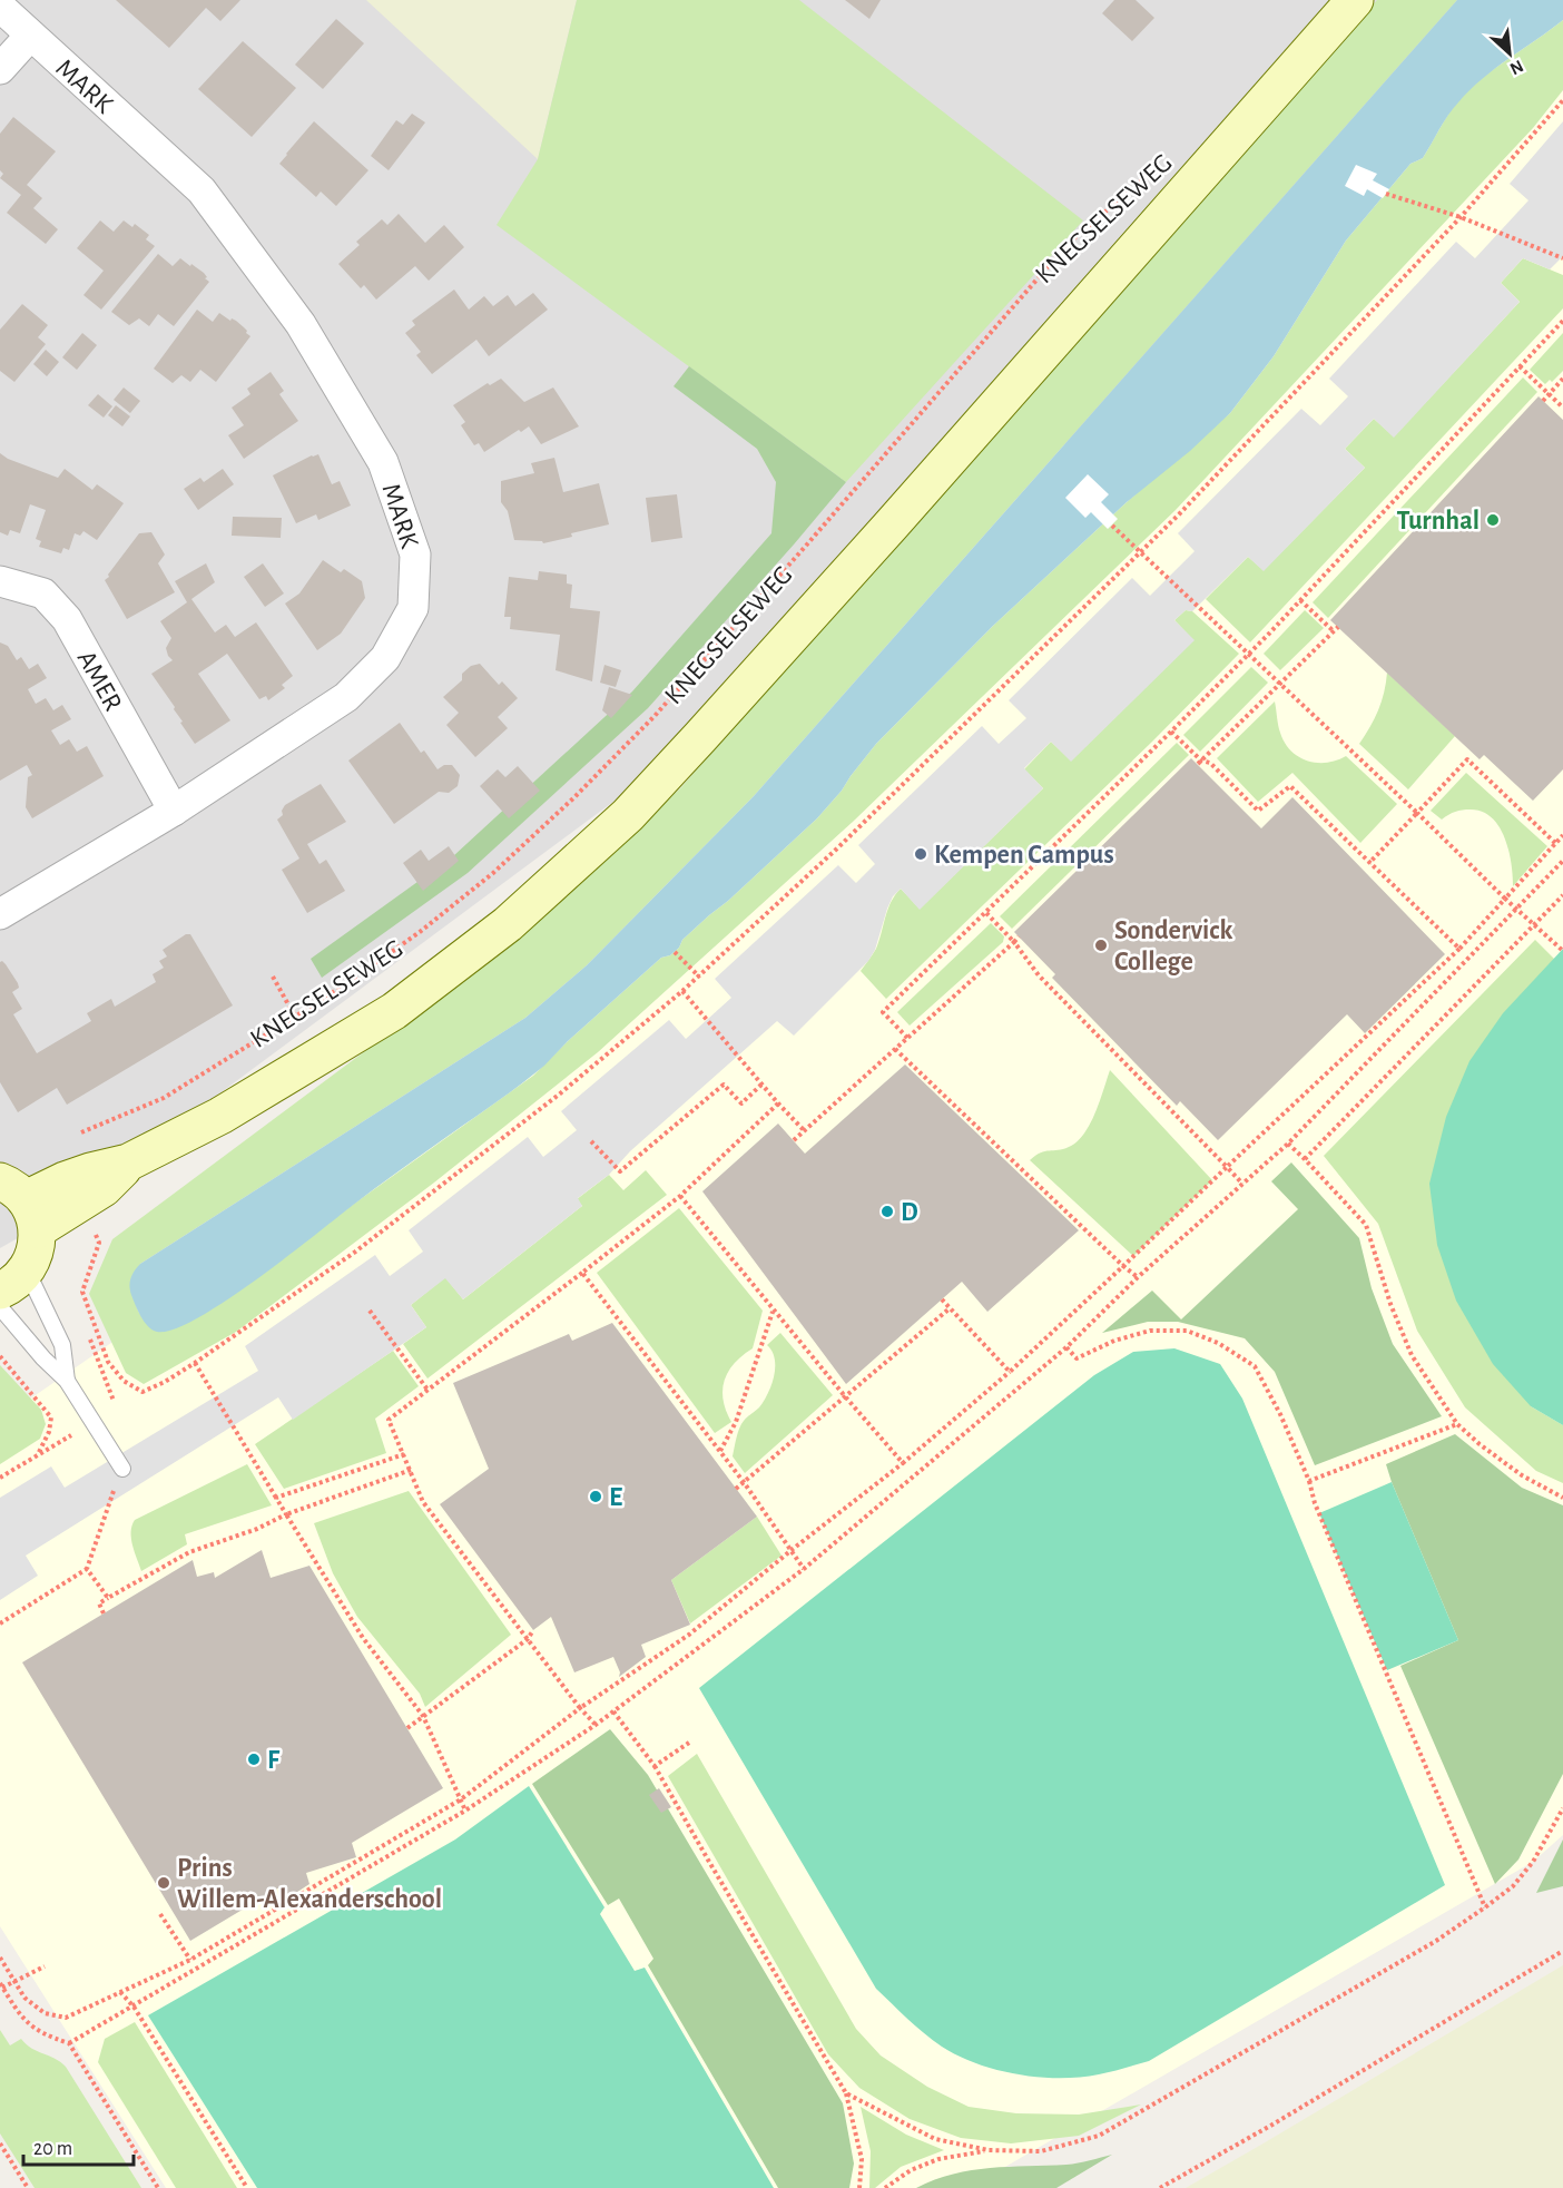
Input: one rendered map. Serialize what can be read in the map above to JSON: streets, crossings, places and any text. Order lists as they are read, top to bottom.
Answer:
{
  "streets": {
    "street": ["MARK", "KNEGSELSEWEG", "AMER"]
  },
  "crossings": [
    ["MARK", "AMER"]
  ],
  "places": [
    "Turnhal",
    "Kempen Campus",
    "Sondervick College",
    "D",
    "E",
    "F",
    "Prins Willem-Alexanderschool"
  ],
  "scale_bar": "20 m",
  "north": "bottom right"
}
